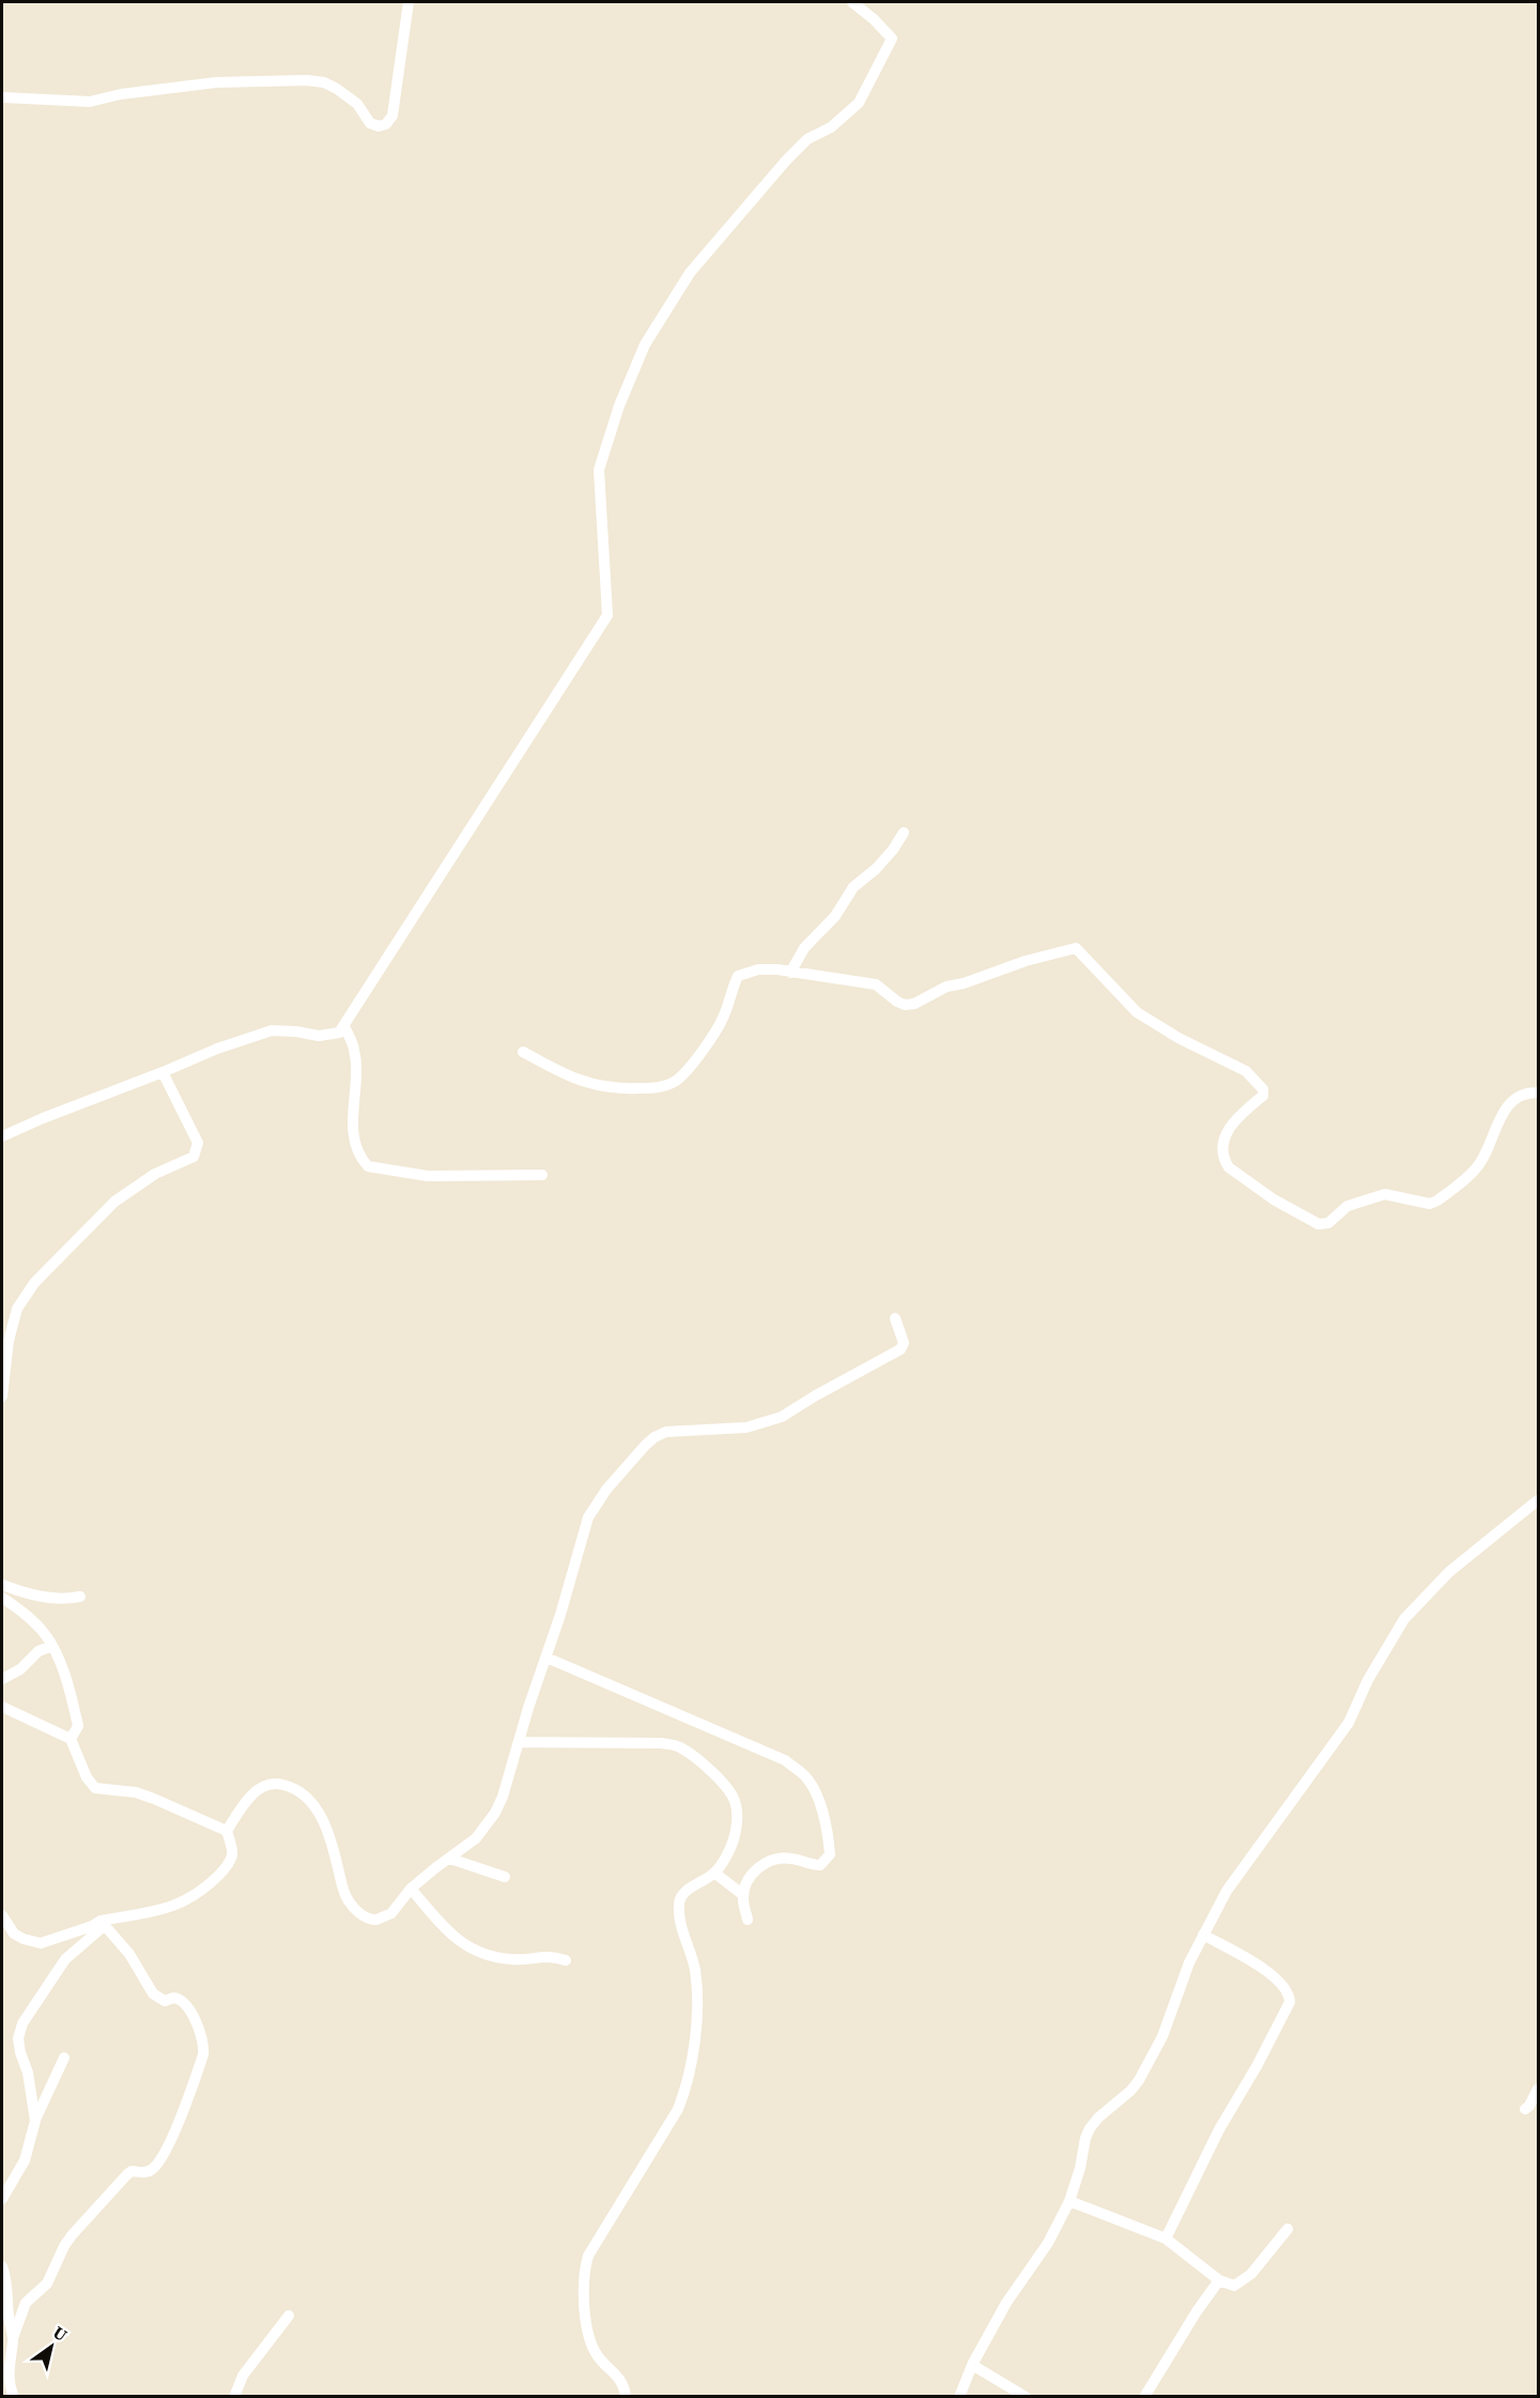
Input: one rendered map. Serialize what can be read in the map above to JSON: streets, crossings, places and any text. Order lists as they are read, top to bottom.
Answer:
{
  "north": "top right"
}
